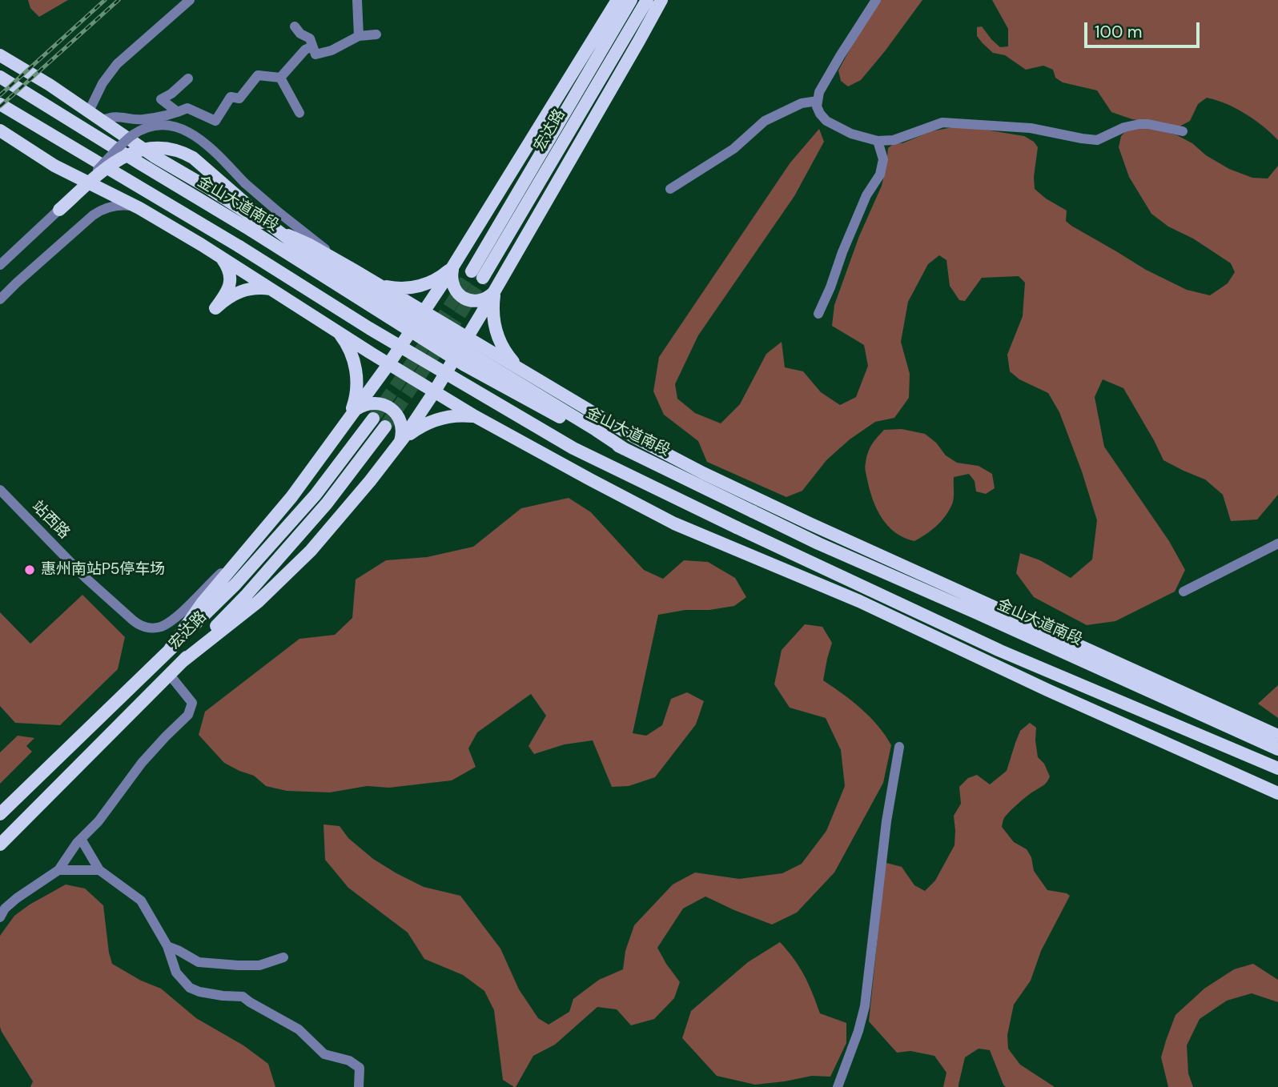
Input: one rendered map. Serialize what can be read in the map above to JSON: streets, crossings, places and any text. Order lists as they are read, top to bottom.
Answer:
{
  "streets": {
    "main road": ["宏达路", "金山大道南段"],
    "street": ["站西路"]
  },
  "places": ["惠州南站P5停车场"],
  "scale_bar": "100 m"
}
